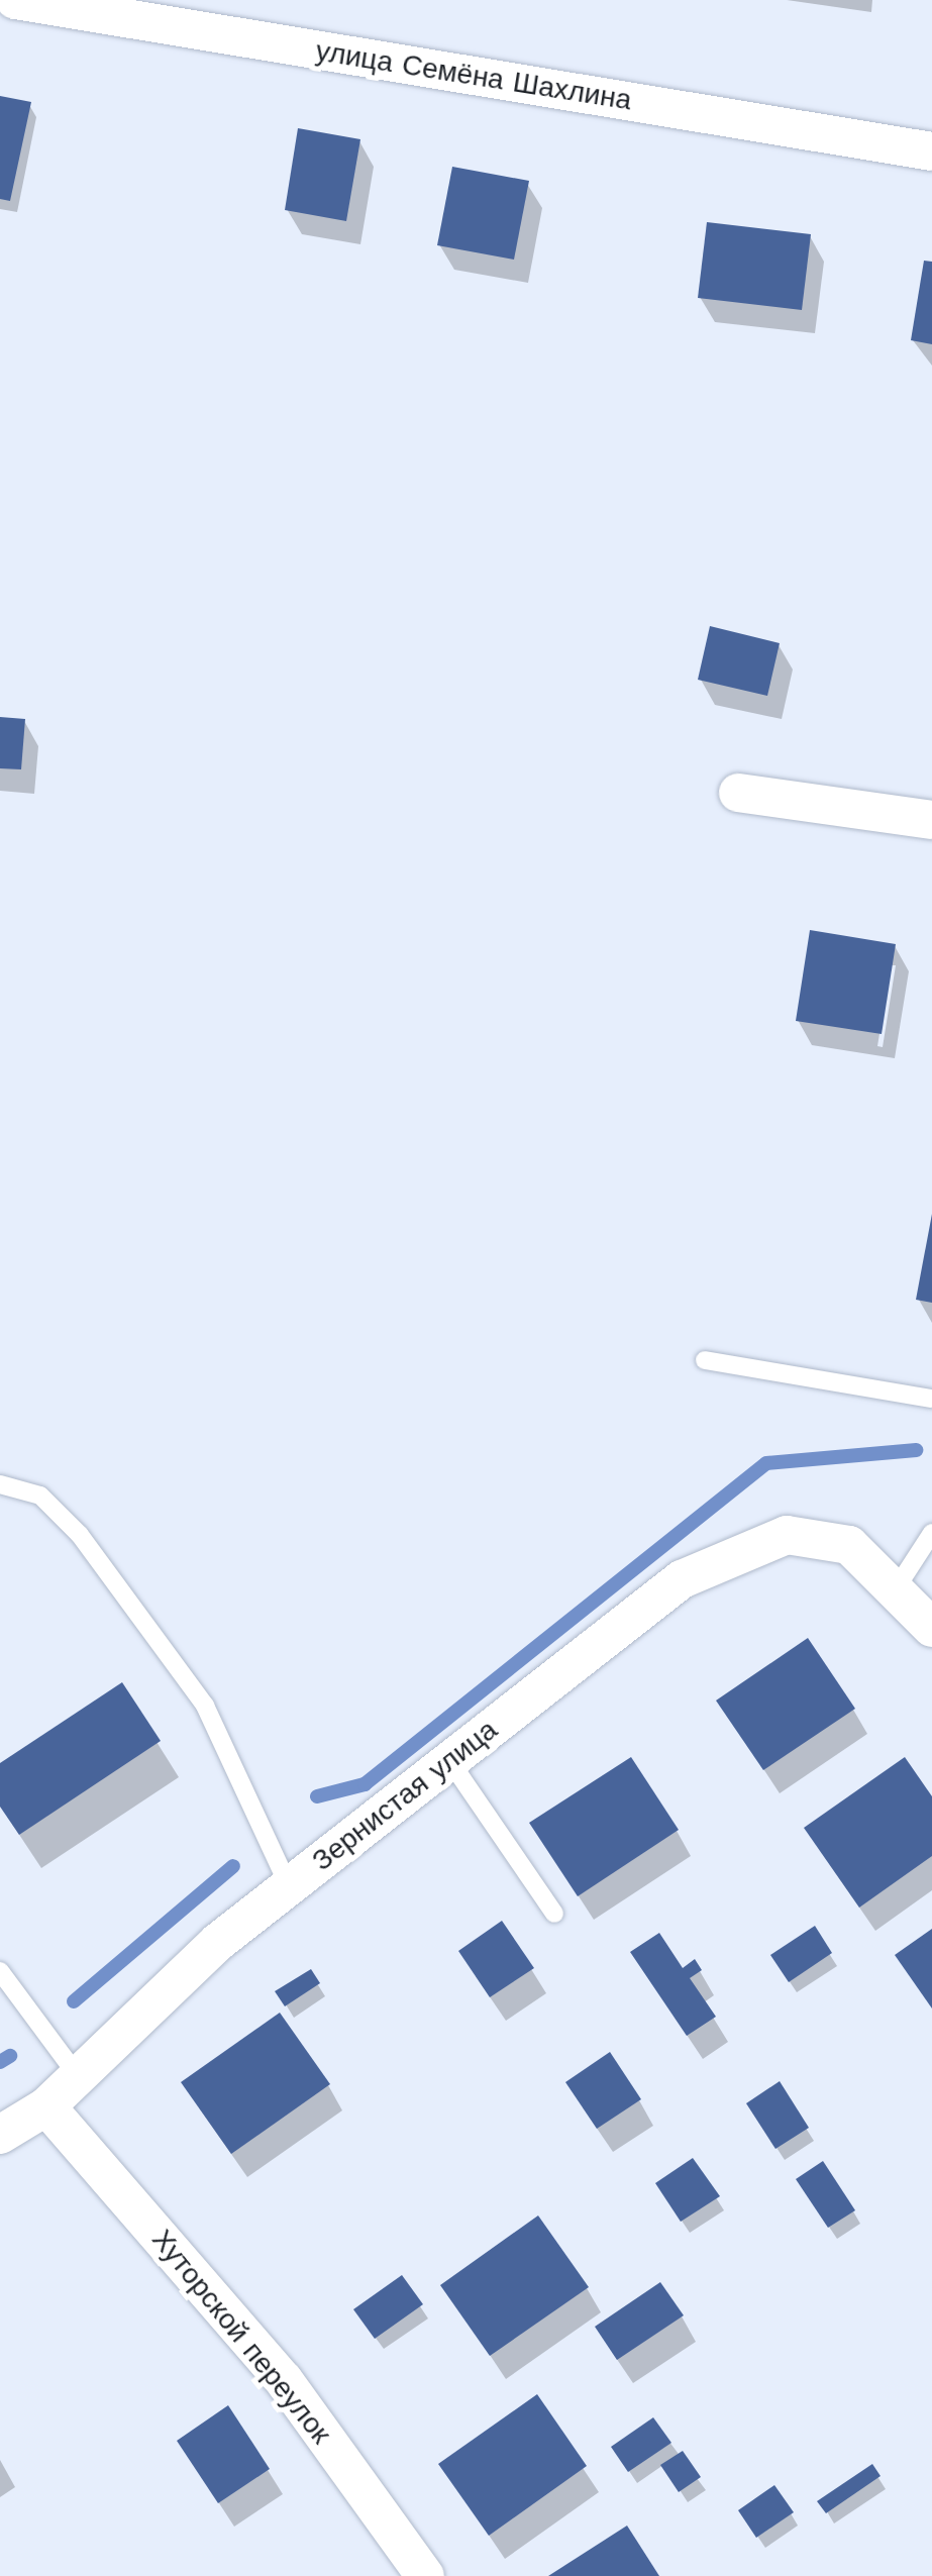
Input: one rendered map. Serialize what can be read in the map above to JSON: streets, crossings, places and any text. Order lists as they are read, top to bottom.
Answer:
{
  "streets": {
    "street": ["улица Семёна Шахлина", "Зернистая улица", "Хуторской переулок"]
  },
  "crossings": [
    ["Зернистая улица", "Хуторской переулок"]
  ]
}
